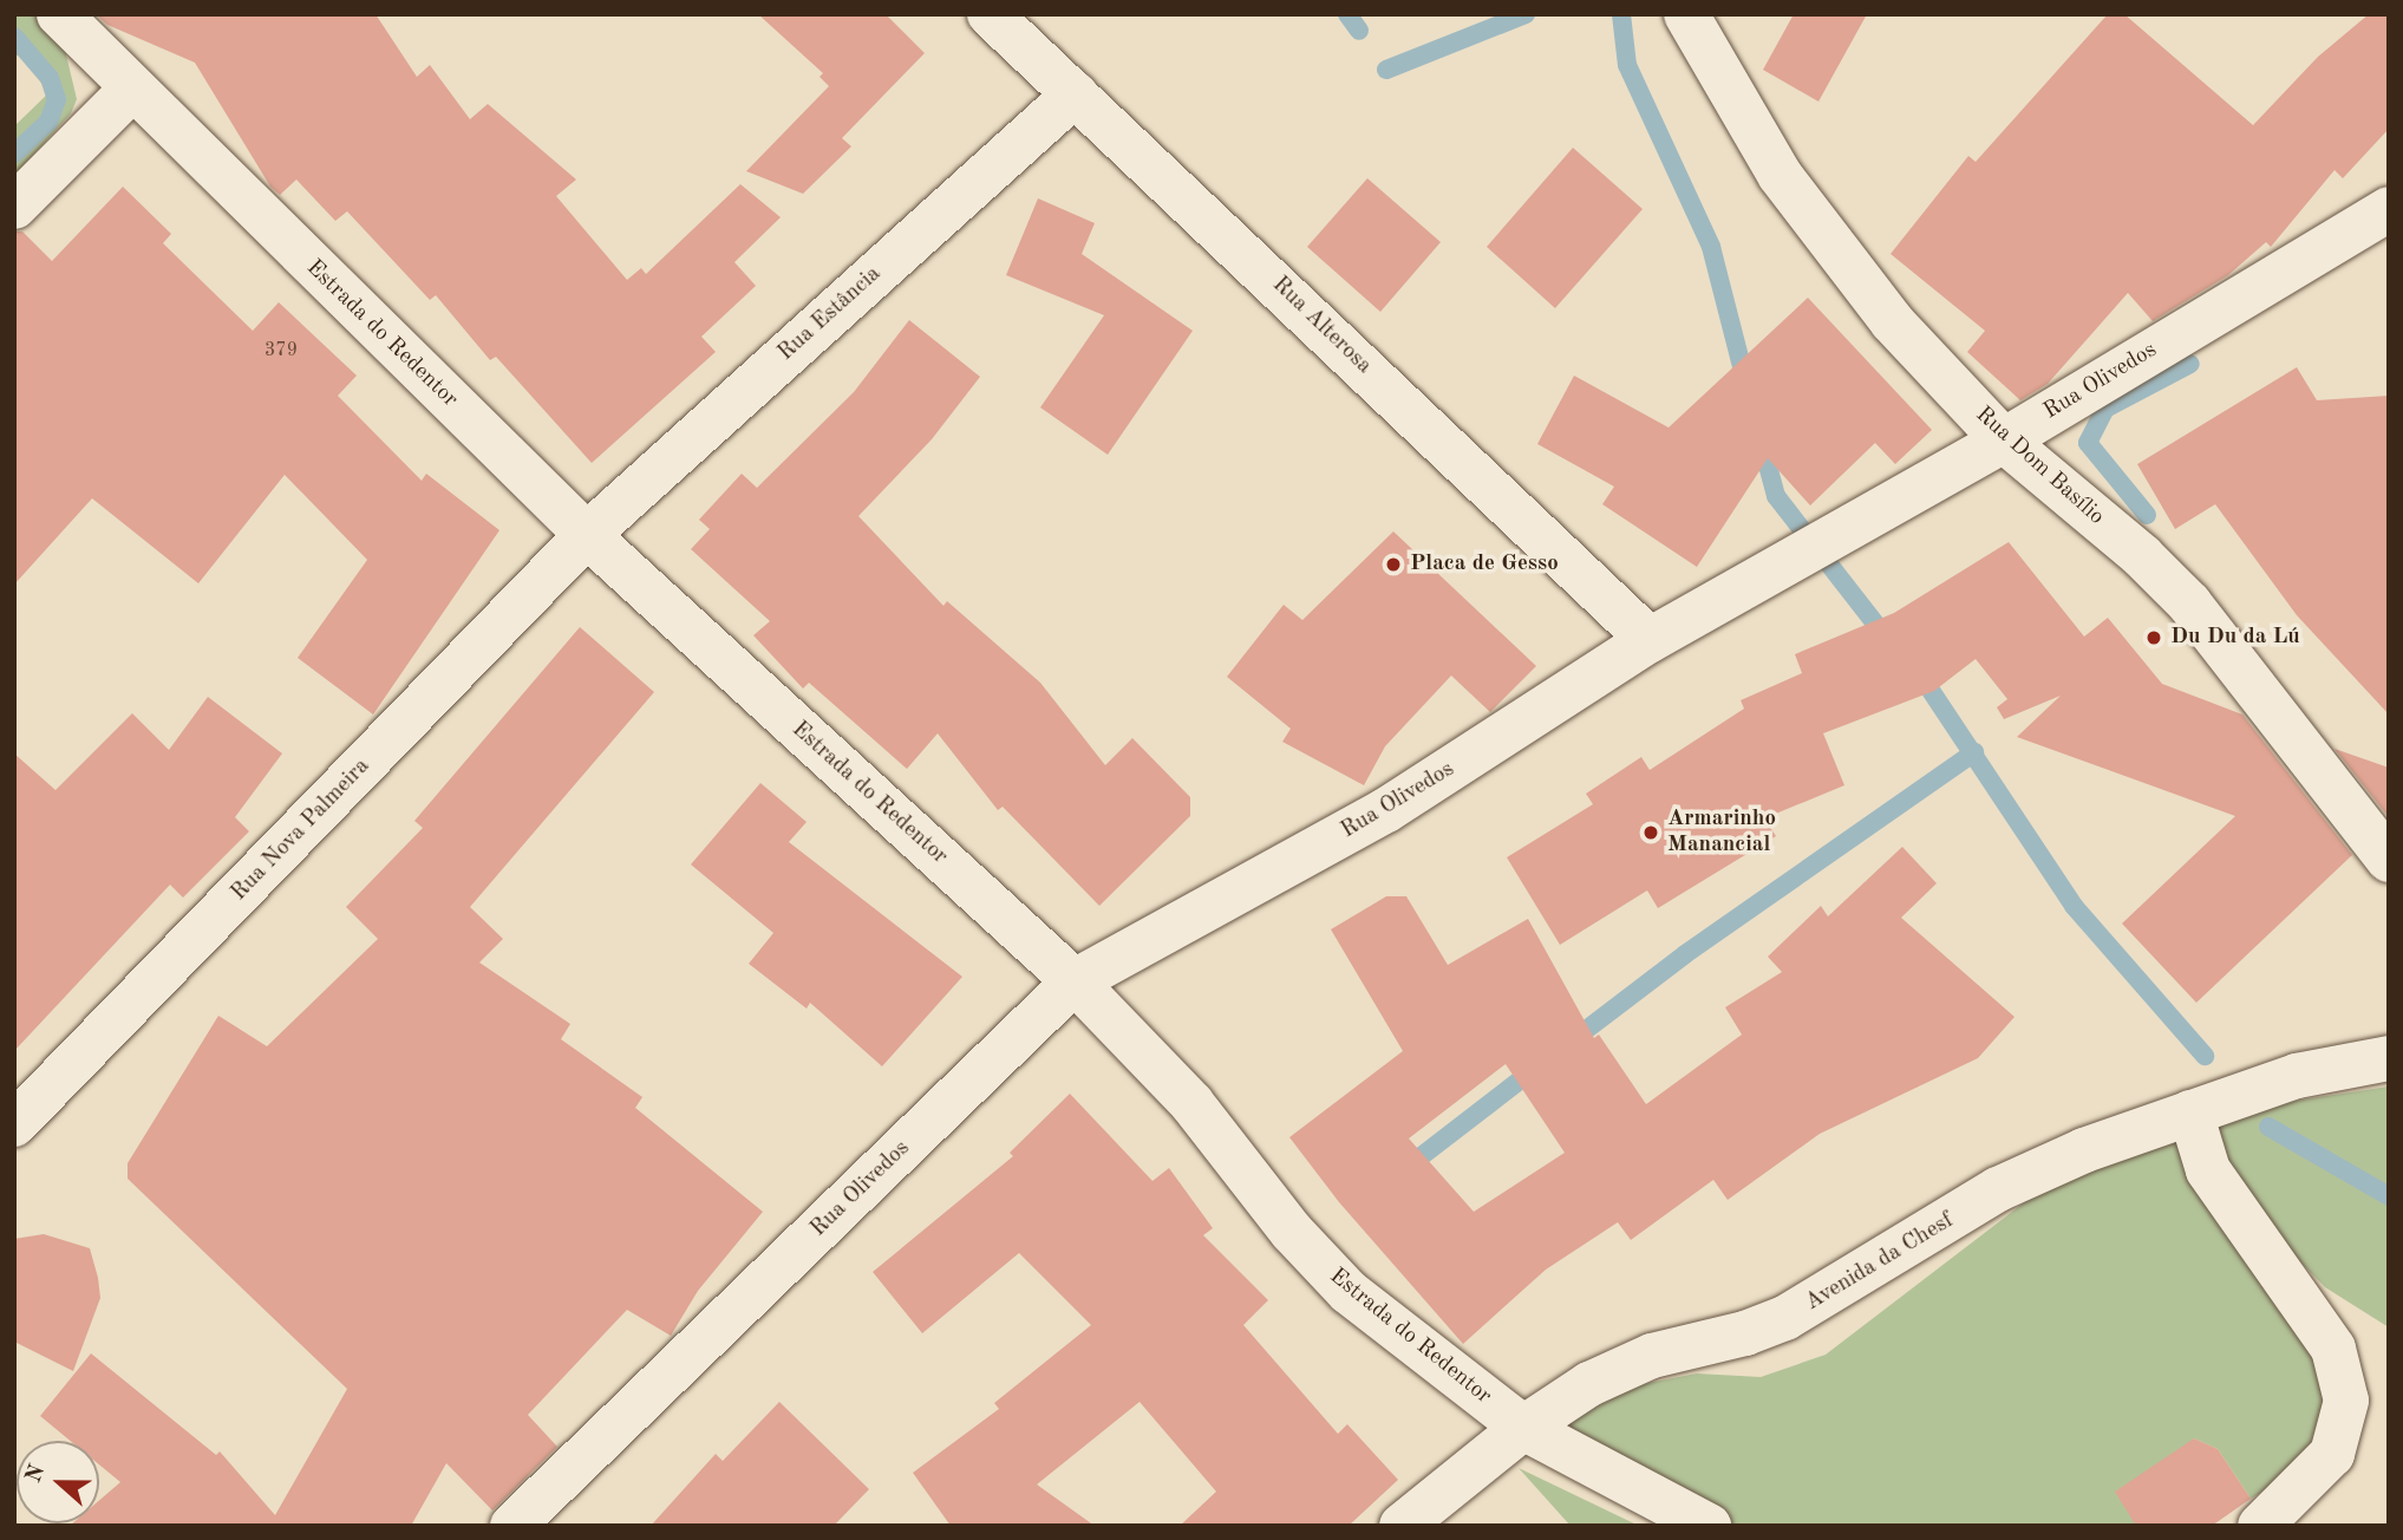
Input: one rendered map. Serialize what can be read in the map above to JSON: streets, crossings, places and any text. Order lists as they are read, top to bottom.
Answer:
{
  "streets": {
    "street": [
      "Rua Estância",
      "Rua Alterosa",
      "Estrada do Redentor",
      "Rua Olivedos",
      "Rua Dom Basílio",
      "Rua Nova Palmeira",
      "Avenida da Chesf"
    ]
  },
  "crossings": [
    ["Rua Estância", "Rua Alterosa"],
    ["Rua Estância", "Estrada do Redentor"],
    ["Rua Estância", "Rua Nova Palmeira"],
    ["Rua Alterosa", "Rua Olivedos"],
    ["Estrada do Redentor", "Rua Olivedos"],
    ["Estrada do Redentor", "Rua Nova Palmeira"],
    ["Estrada do Redentor", "Avenida da Chesf"],
    ["Rua Olivedos", "Rua Dom Basílio"]
  ],
  "places": ["Placa de Gesso", "Du Du da Lú", "Armarinho Manancial"],
  "house_numbers": ["379"],
  "north": "left"
}
